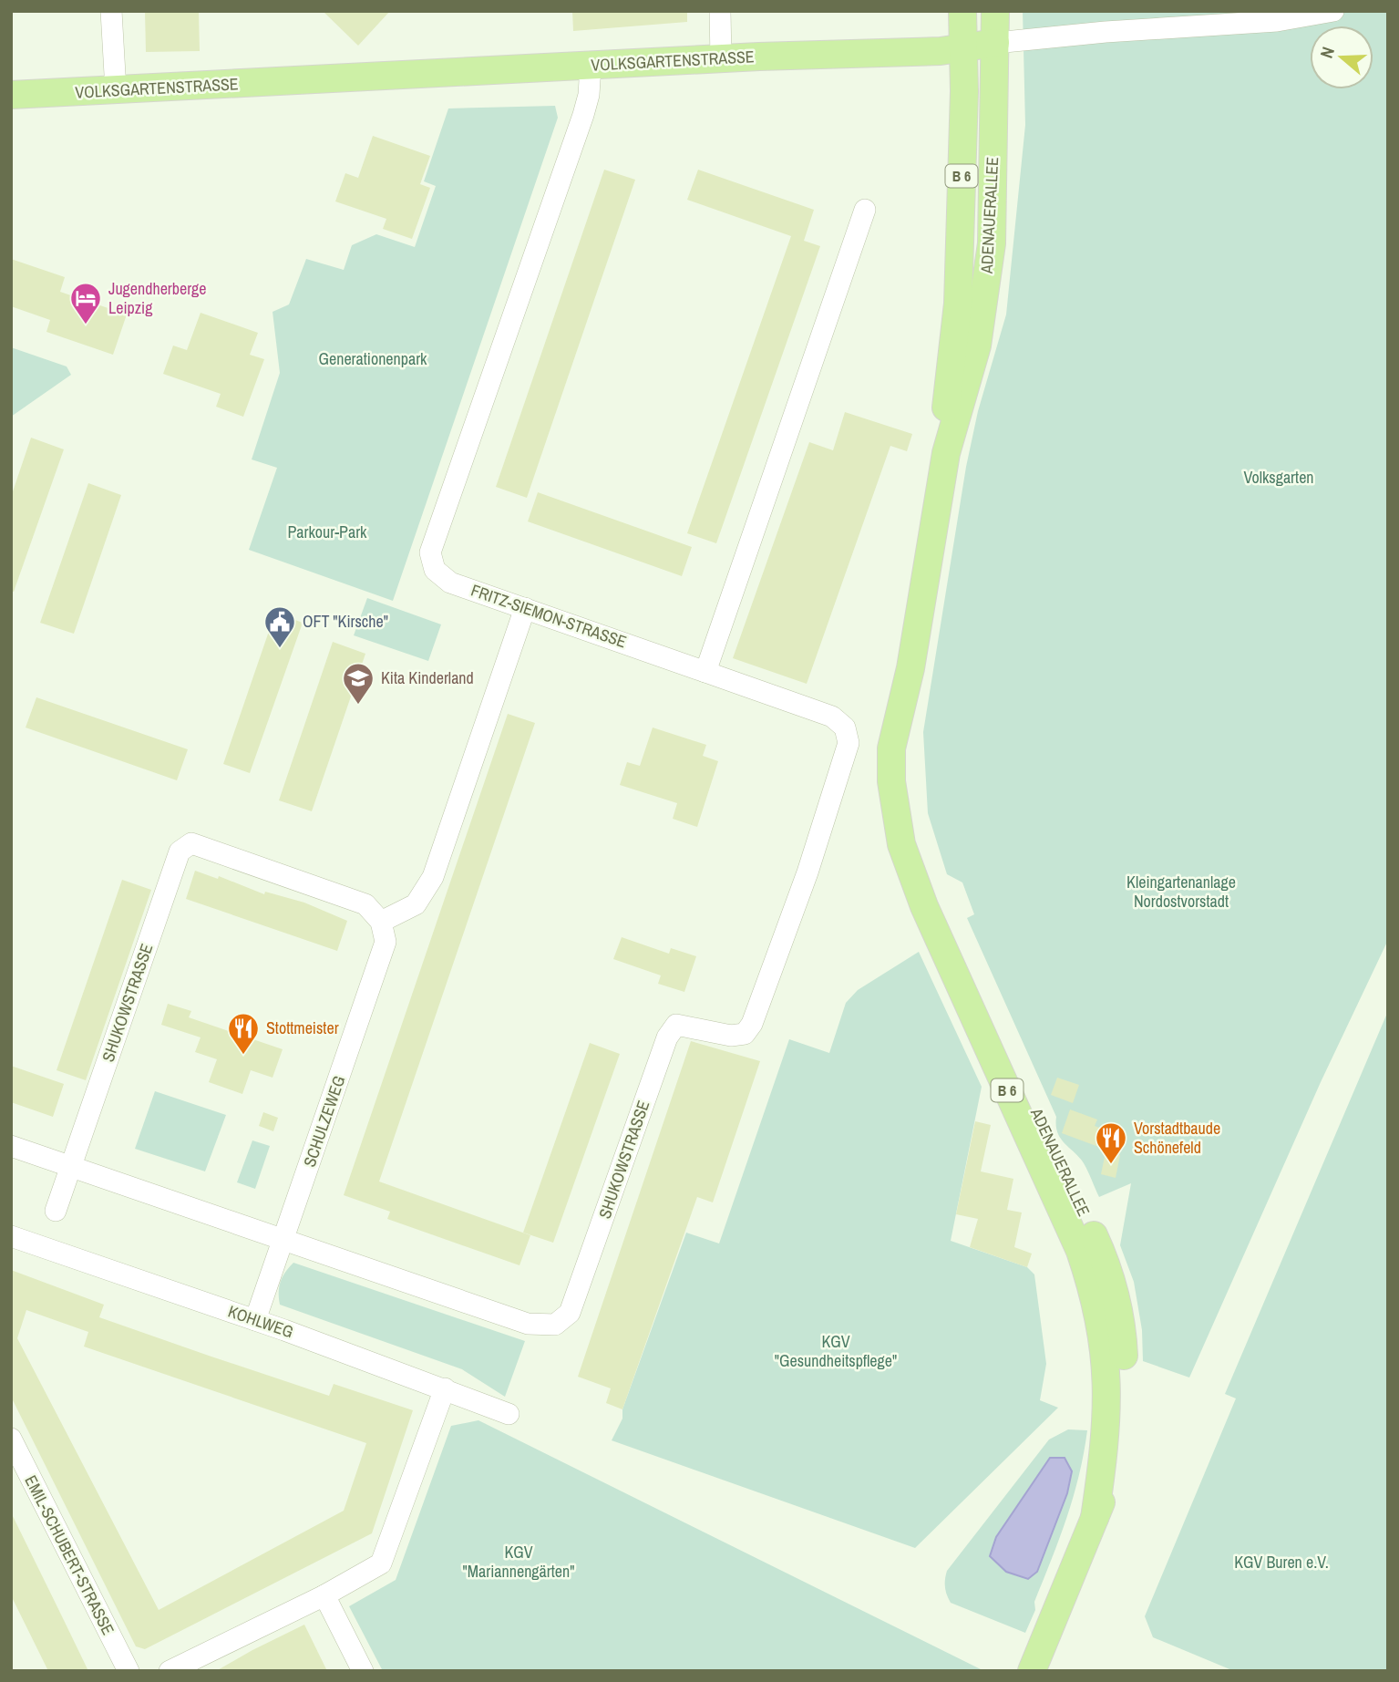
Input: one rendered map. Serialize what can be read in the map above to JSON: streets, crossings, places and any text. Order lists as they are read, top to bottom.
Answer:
{
  "streets": {
    "main road": ["VOLKSGARTENSTRASSE", "B 6", "ADENAUERALLEE"],
    "street": [
      "FRITZ-SIEMON-STRASSE",
      "SHUKOWSTRASSE",
      "SCHULZEWEG",
      "KOHLWEG",
      "EMIL-SCHUBERT-STRASSE"
    ]
  },
  "crossings": [
    ["VOLKSGARTENSTRASSE", "ADENAUERALLEE"],
    ["VOLKSGARTENSTRASSE", "FRITZ-SIEMON-STRASSE"],
    ["FRITZ-SIEMON-STRASSE", "SHUKOWSTRASSE"],
    ["SHUKOWSTRASSE", "SCHULZEWEG"],
    ["SCHULZEWEG", "KOHLWEG"]
  ],
  "parks": [
    "Generationenpark",
    "Volksgarten",
    "Parkour-Park",
    "Kleingartenanlage Nordostvorstadt",
    "KGV \"Gesundheitspflege\"",
    "KGV \"Mariannengärten\"",
    "KGV Buren e.V."
  ],
  "places": {
    "hotel": ["Jugendherberge Leipzig"],
    "public building": ["OFT \"Kirsche\""],
    "school or university": ["Kita Kinderland"],
    "restaurant": ["Stottmeister", "Vorstadtbaude Schönefeld"]
  },
  "north": "left"
}
